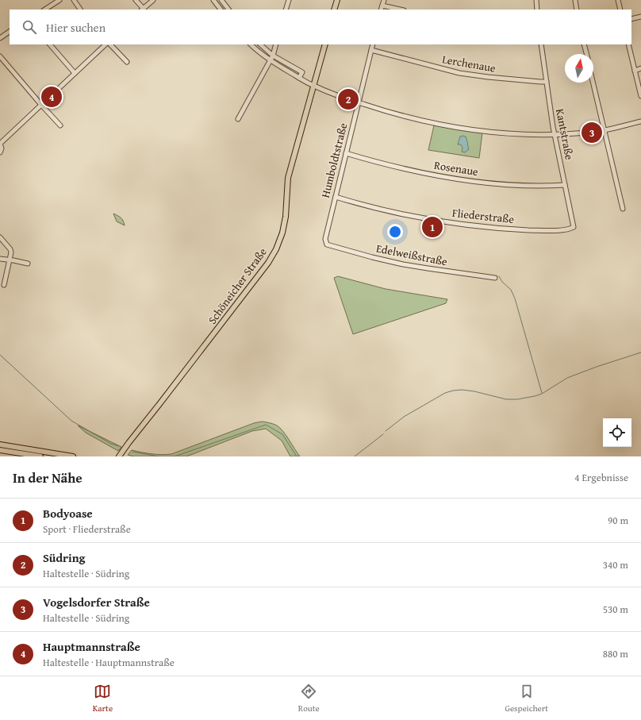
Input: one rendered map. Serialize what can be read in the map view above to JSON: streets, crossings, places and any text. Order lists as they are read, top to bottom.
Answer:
{
  "streets": {
    "main road": ["Schöneicher Straße"],
    "street": [
      "Lerchenaue",
      "Kantstraße",
      "Humboldtstraße",
      "Rosenaue",
      "Fliederstraße",
      "Edelweißstraße"
    ]
  },
  "crossings": [
    ["Lerchenaue", "Kantstraße"],
    ["Lerchenaue", "Humboldtstraße"],
    ["Kantstraße", "Rosenaue"],
    ["Kantstraße", "Fliederstraße"],
    ["Humboldtstraße", "Rosenaue"],
    ["Humboldtstraße", "Fliederstraße"],
    ["Humboldtstraße", "Edelweißstraße"]
  ],
  "north": "top",
  "page": {
    "search": "Hier suchen",
    "pins": [
      "4",
      "2",
      "3",
      "1"
    ],
    "heading": ["In der Nähe", "4 Ergebnisse"],
    "list": [
      {
        "mark": "1",
        "name": "Bodyoase",
        "note": "Sport · Fliederstraße",
        "value": "90 m"
      },
      {
        "mark": "2",
        "name": "Südring",
        "note": "Haltestelle · Südring",
        "value": "340 m"
      },
      {
        "mark": "3",
        "name": "Vogelsdorfer Straße",
        "note": "Haltestelle · Südring",
        "value": "530 m"
      },
      {
        "mark": "4",
        "name": "Hauptmannstraße",
        "note": "Haltestelle · Hauptmannstraße",
        "value": "880 m"
      }
    ],
    "nav": ["Karte", "Route", "Gespeichert"]
  }
}
